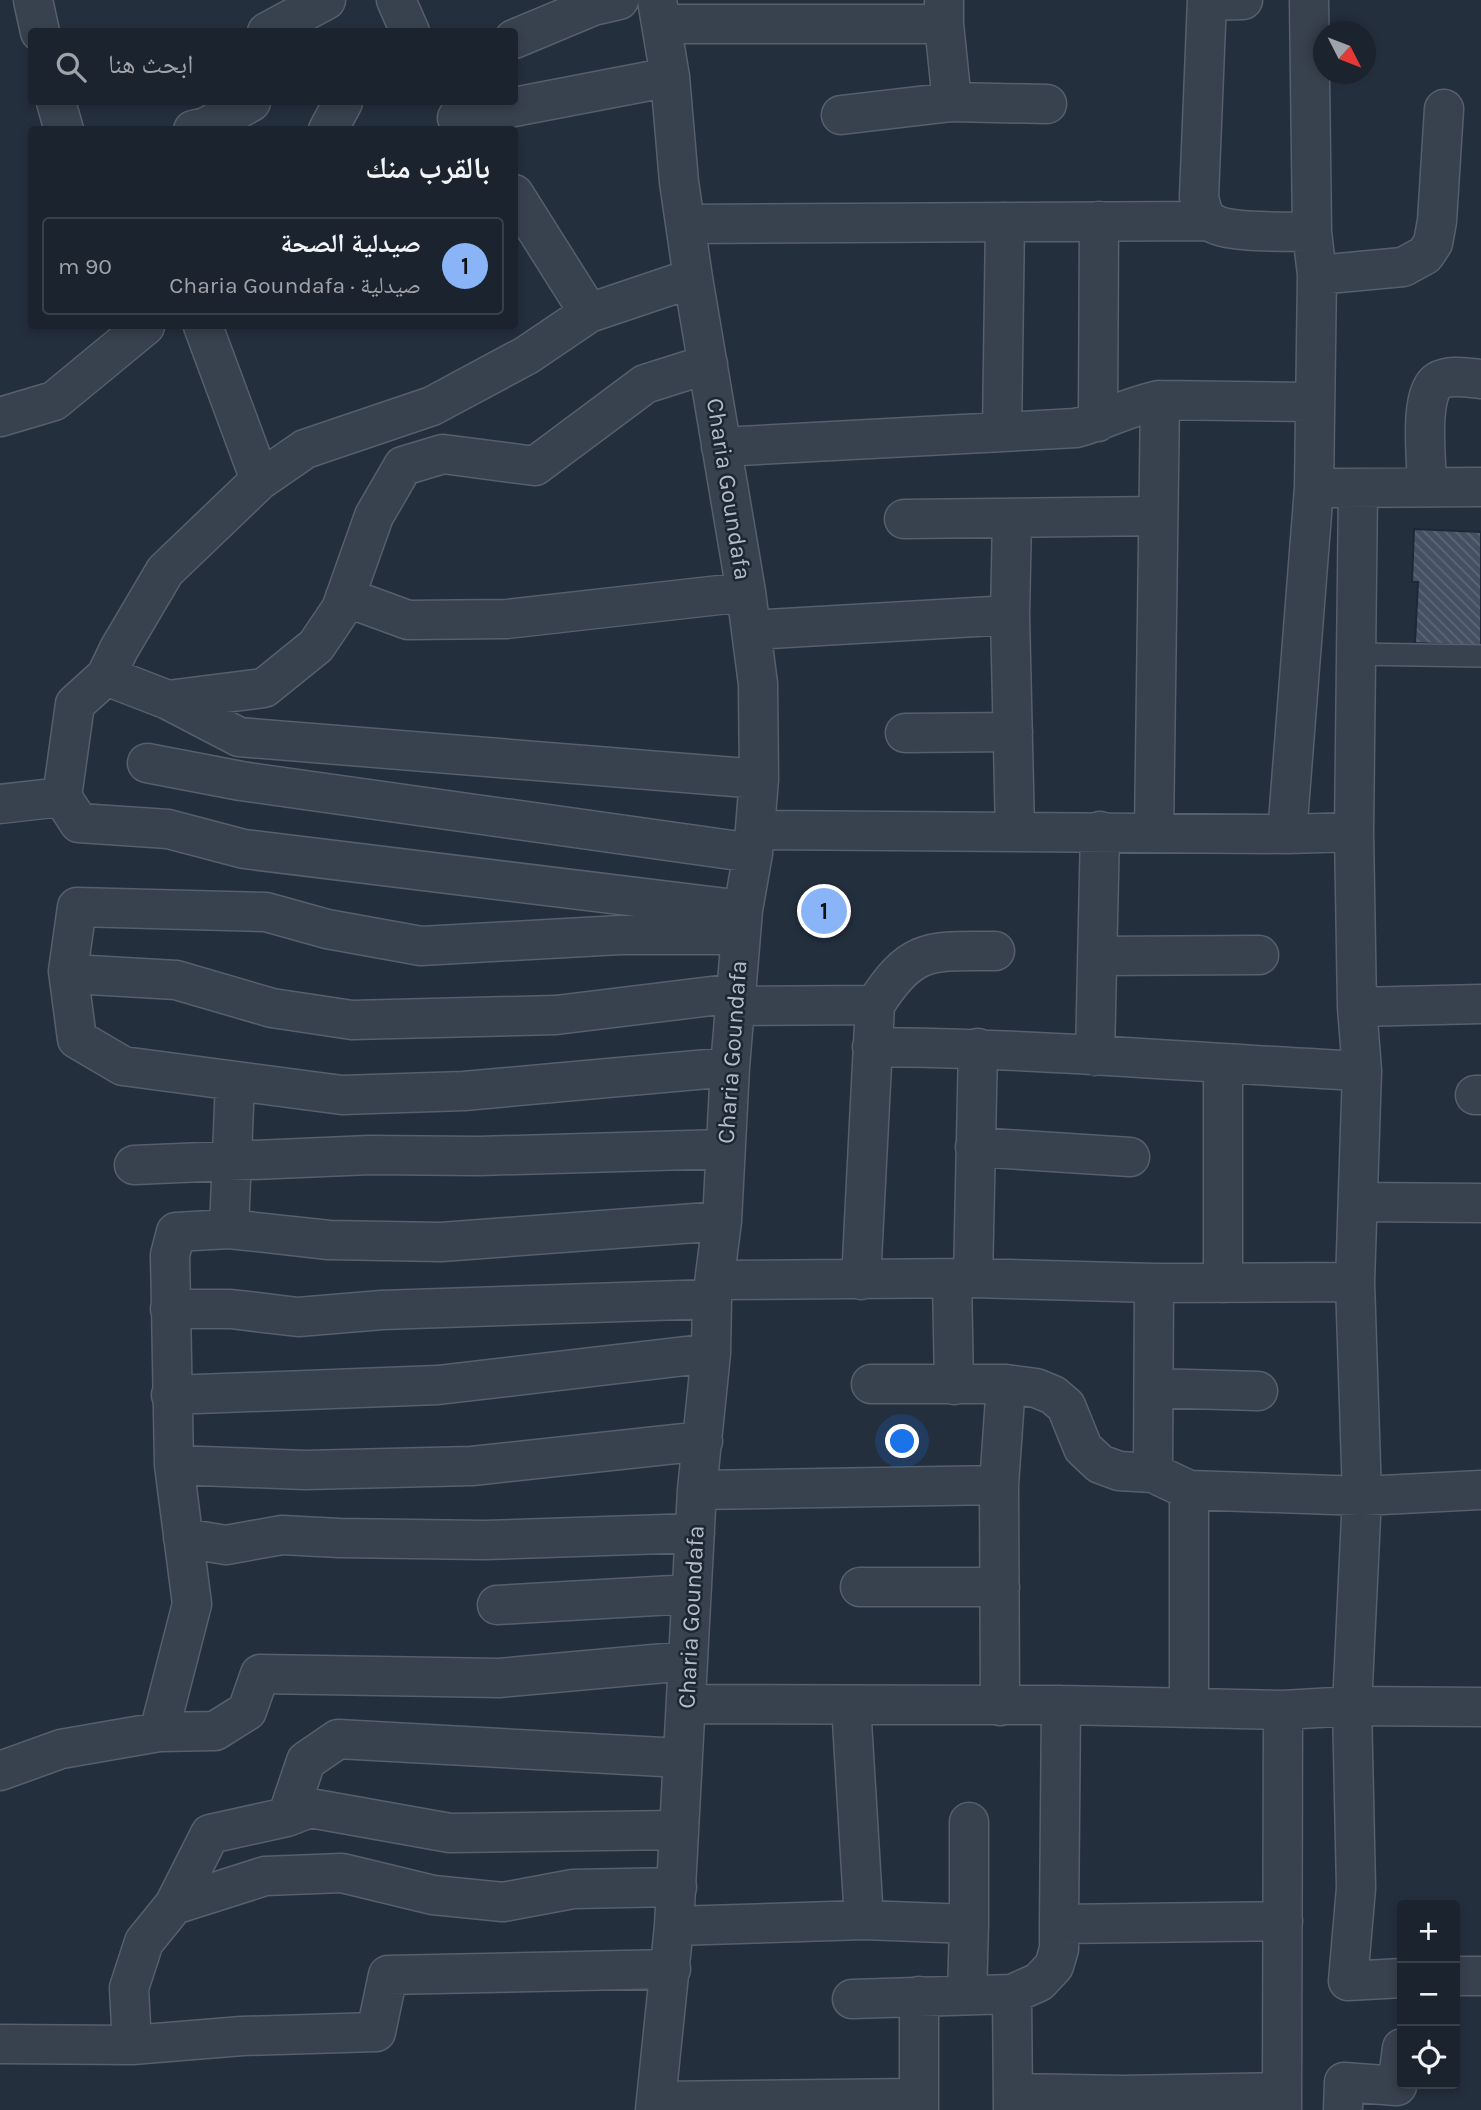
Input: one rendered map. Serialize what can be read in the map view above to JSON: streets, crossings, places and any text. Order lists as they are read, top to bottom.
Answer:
{
  "streets": {
    "street": ["Charia Goundafa"]
  },
  "north": "bottom right",
  "page": {
    "search": "ابحث هنا",
    "heading": "بالقرب منك",
    "list": [
      {
        "mark": "1",
        "name": "صيدلية الصحة",
        "note": "صيدلية · Charia Goundafa",
        "value": "90 m"
      }
    ],
    "pins": "1",
    "map_buttons": ["+", "−"]
  }
}
